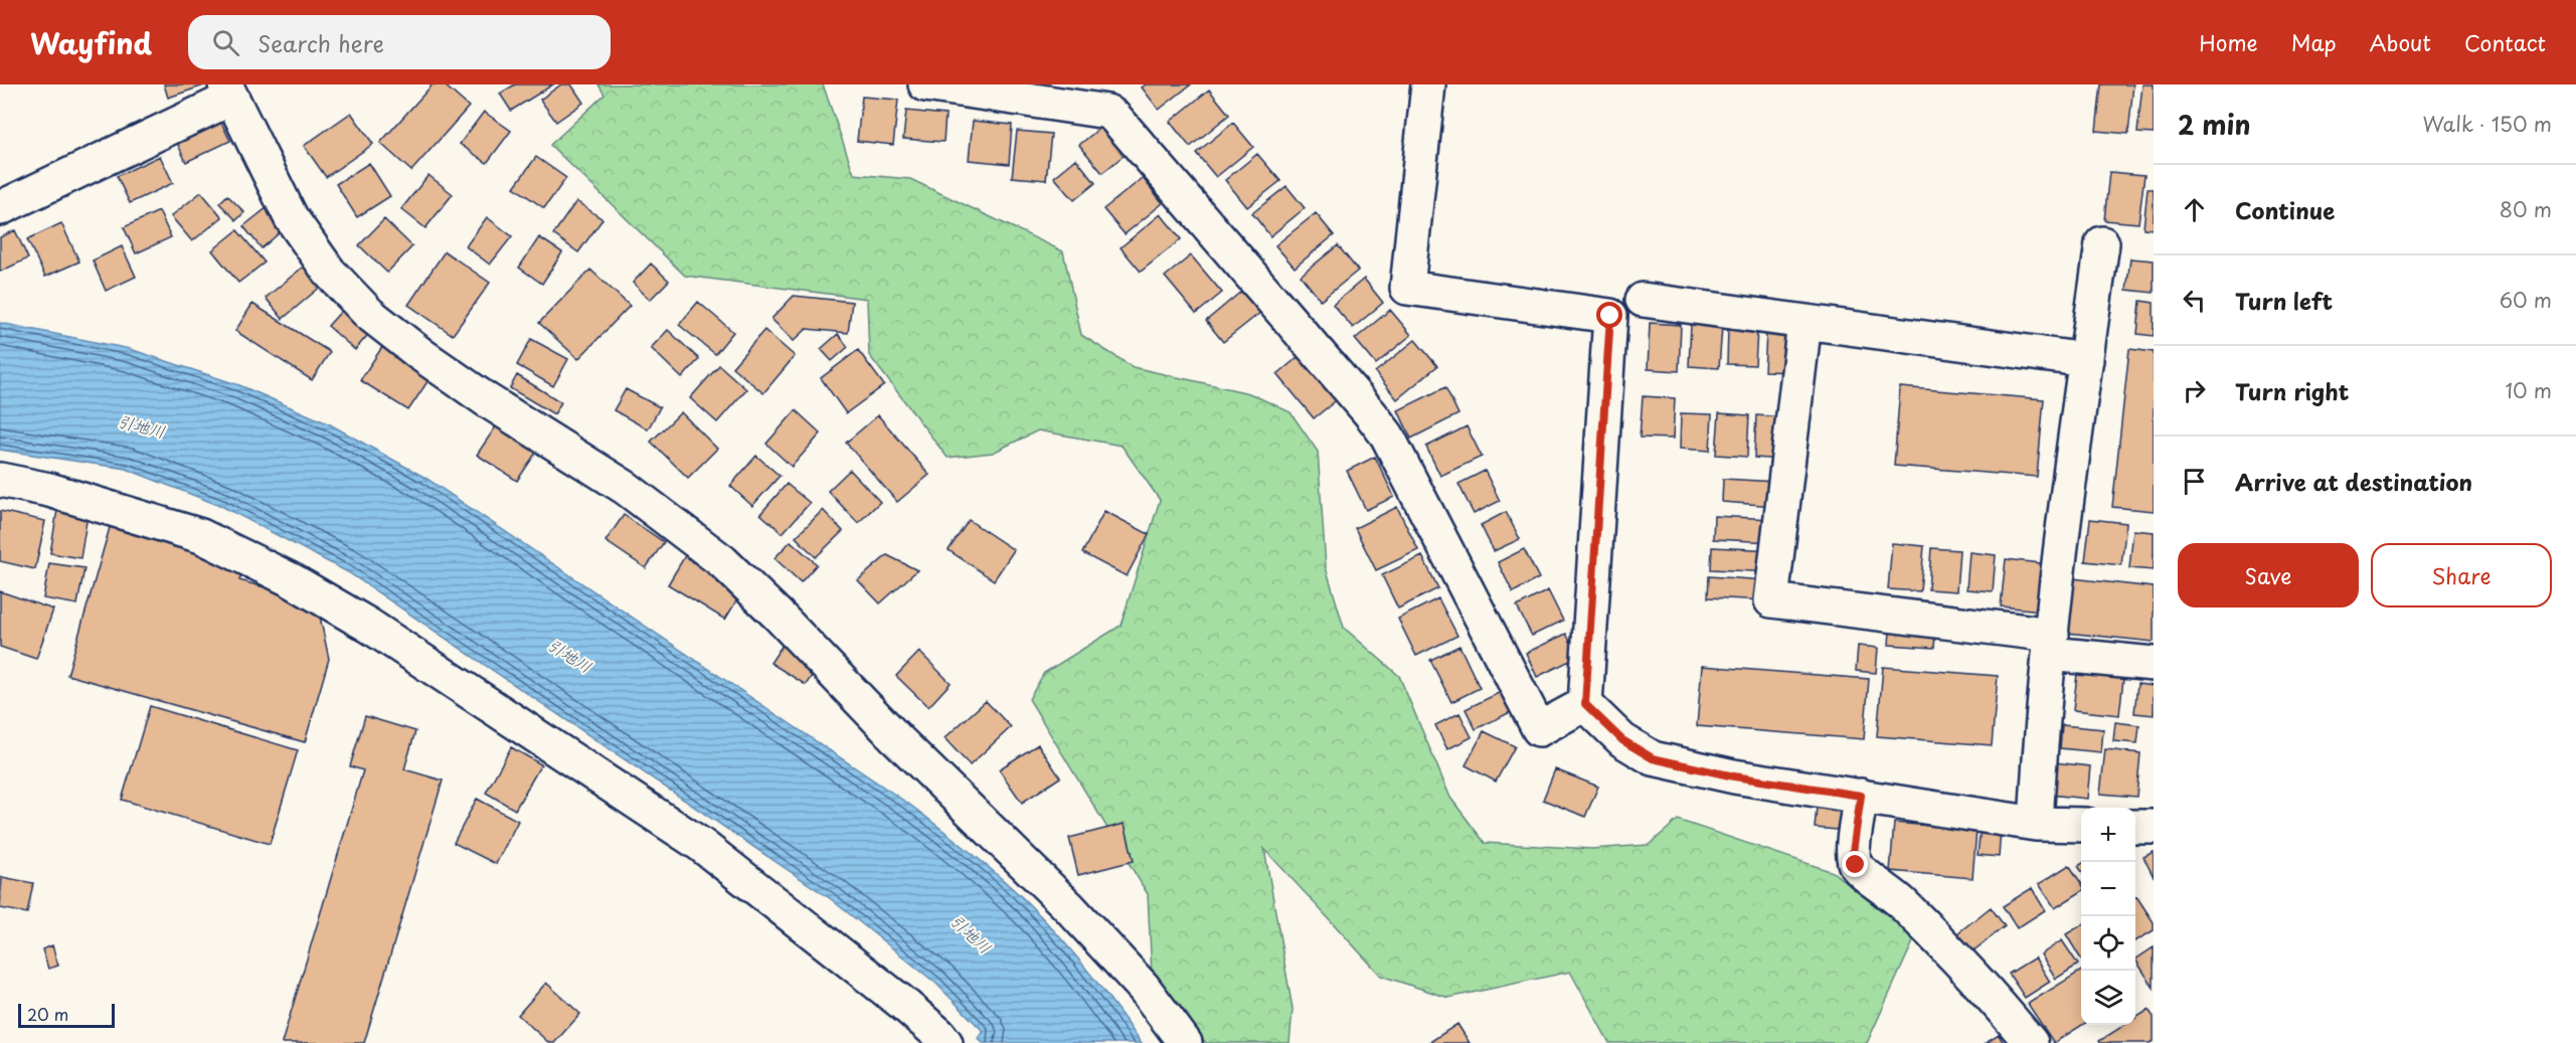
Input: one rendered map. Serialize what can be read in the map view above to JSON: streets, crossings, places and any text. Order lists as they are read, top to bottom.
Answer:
{
  "water": ["引地川"],
  "scale_bar": "20 m",
  "page": {
    "header": "Wayfind",
    "search": "Search here",
    "nav": [
      "Home",
      "Map",
      "About",
      "Contact"
    ],
    "heading": ["2 min", "Walk · 150 m"],
    "list": [
      ["Continue", "80 m"],
      ["Turn left", "60 m"],
      ["Turn right", "10 m"],
      "Arrive at destination"
    ],
    "buttons": ["Save", "Share"],
    "map_buttons": ["+", "−"],
    "scale": "20 m"
  }
}
